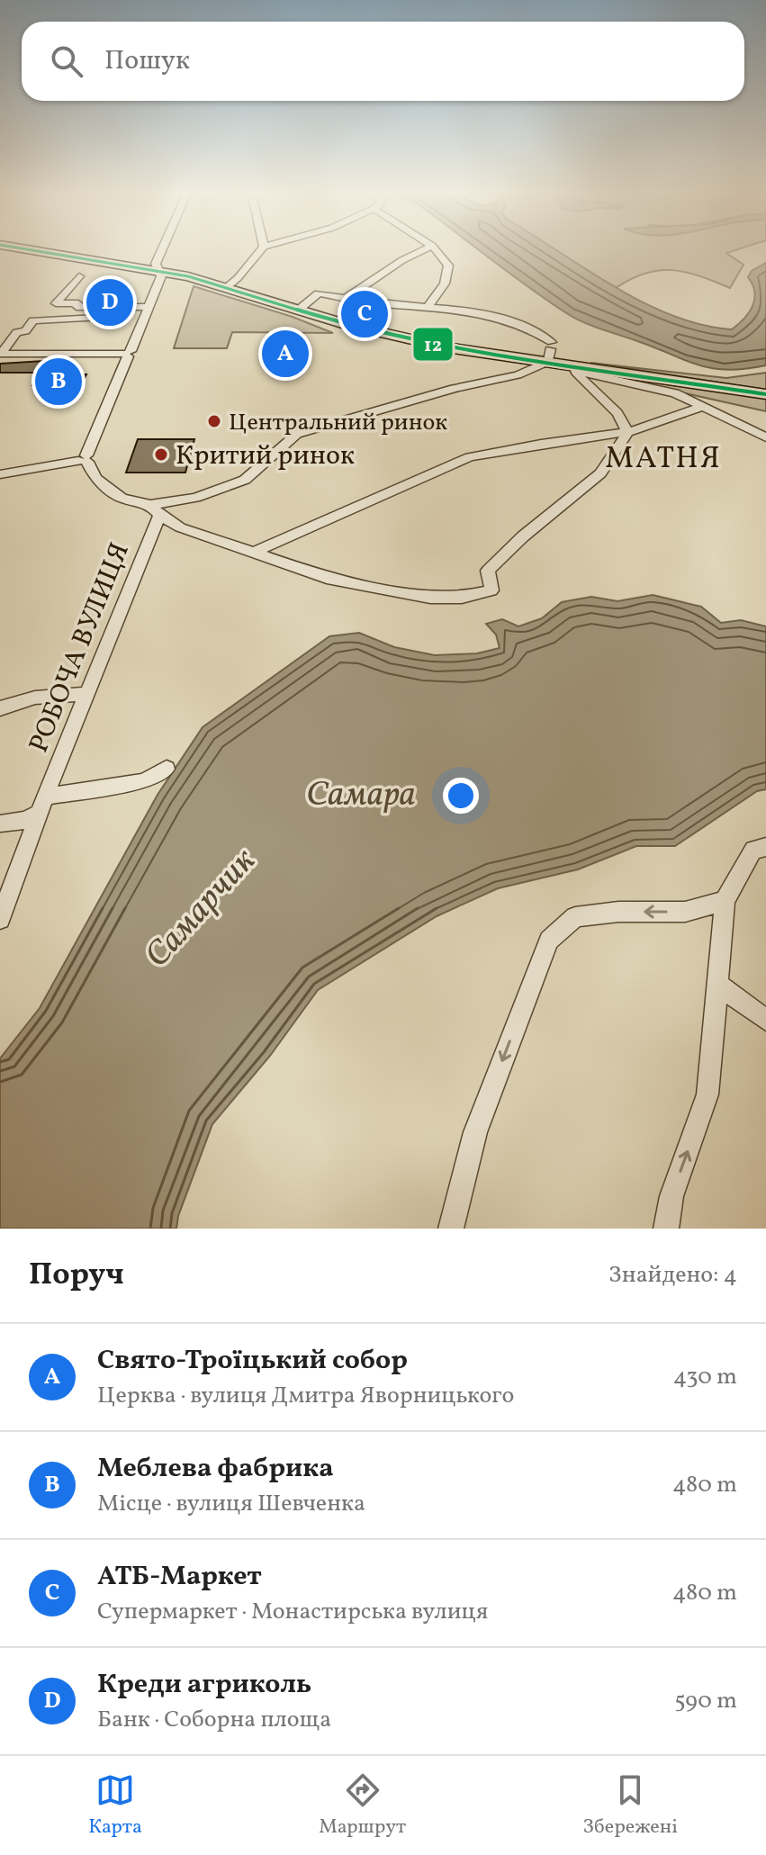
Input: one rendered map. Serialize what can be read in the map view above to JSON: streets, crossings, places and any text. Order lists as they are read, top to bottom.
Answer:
{
  "streets": {
    "street": ["РОБОЧА ВУЛИЦЯ"]
  },
  "districts": ["МАТНЯ"],
  "water": ["Самара", "Самарчик"],
  "places": ["Центральний ринок", "Критий ринок"],
  "lines": ["transit line 12"],
  "page": {
    "search": "Пошук",
    "pins": [
      "D",
      "C",
      "A",
      "B"
    ],
    "heading": ["Поруч", "Знайдено: 4"],
    "list": [
      {
        "mark": "A",
        "name": "Свято-Троїцький собор",
        "note": "Церква · вулиця Дмитра Яворницького",
        "value": "430 m"
      },
      {
        "mark": "B",
        "name": "Меблева фабрика",
        "note": "Місце · вулиця Шевченка",
        "value": "480 m"
      },
      {
        "mark": "C",
        "name": "АТБ-Маркет",
        "note": "Супермаркет · Монастирська вулиця",
        "value": "480 m"
      },
      {
        "mark": "D",
        "name": "Креди агриколь",
        "note": "Банк · Соборна площа",
        "value": "590 m"
      }
    ],
    "nav": ["Карта", "Маршрут", "Збережені"]
  }
}
